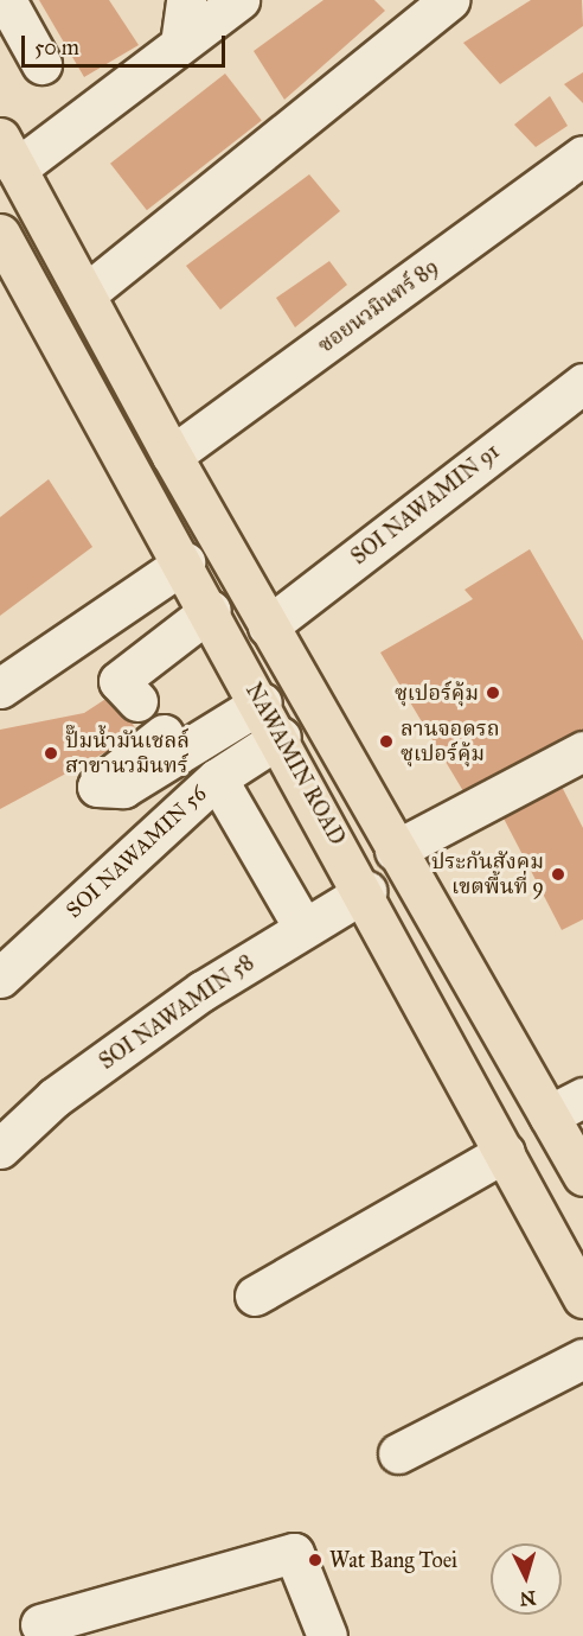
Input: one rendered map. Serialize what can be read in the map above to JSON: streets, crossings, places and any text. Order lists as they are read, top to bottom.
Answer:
{
  "streets": {
    "main road": ["NAWAMIN ROAD"],
    "street": [
      "ซอยนวมินทร์ 89",
      "SOI NAWAMIN 91",
      "SOI NAWAMIN 56",
      "SOI NAWAMIN 58"
    ]
  },
  "crossings": [
    ["ซอยนวมินทร์ 89", "NAWAMIN ROAD"],
    ["SOI NAWAMIN 91", "NAWAMIN ROAD"],
    ["NAWAMIN ROAD", "SOI NAWAMIN 56"],
    ["NAWAMIN ROAD", "SOI NAWAMIN 58"]
  ],
  "places": [
    "ซุเปอร์คุ้ม",
    "ลานจอดรถ ซุเปอร์คุ้ม",
    "ปั๊มน้ำมันเชลล์ สาขานวมินทร์",
    "ประกันสังคม เขตพื้นที่ 9",
    "Wat Bang Toei"
  ],
  "scale_bar": "50 m",
  "north": "bottom"
}
